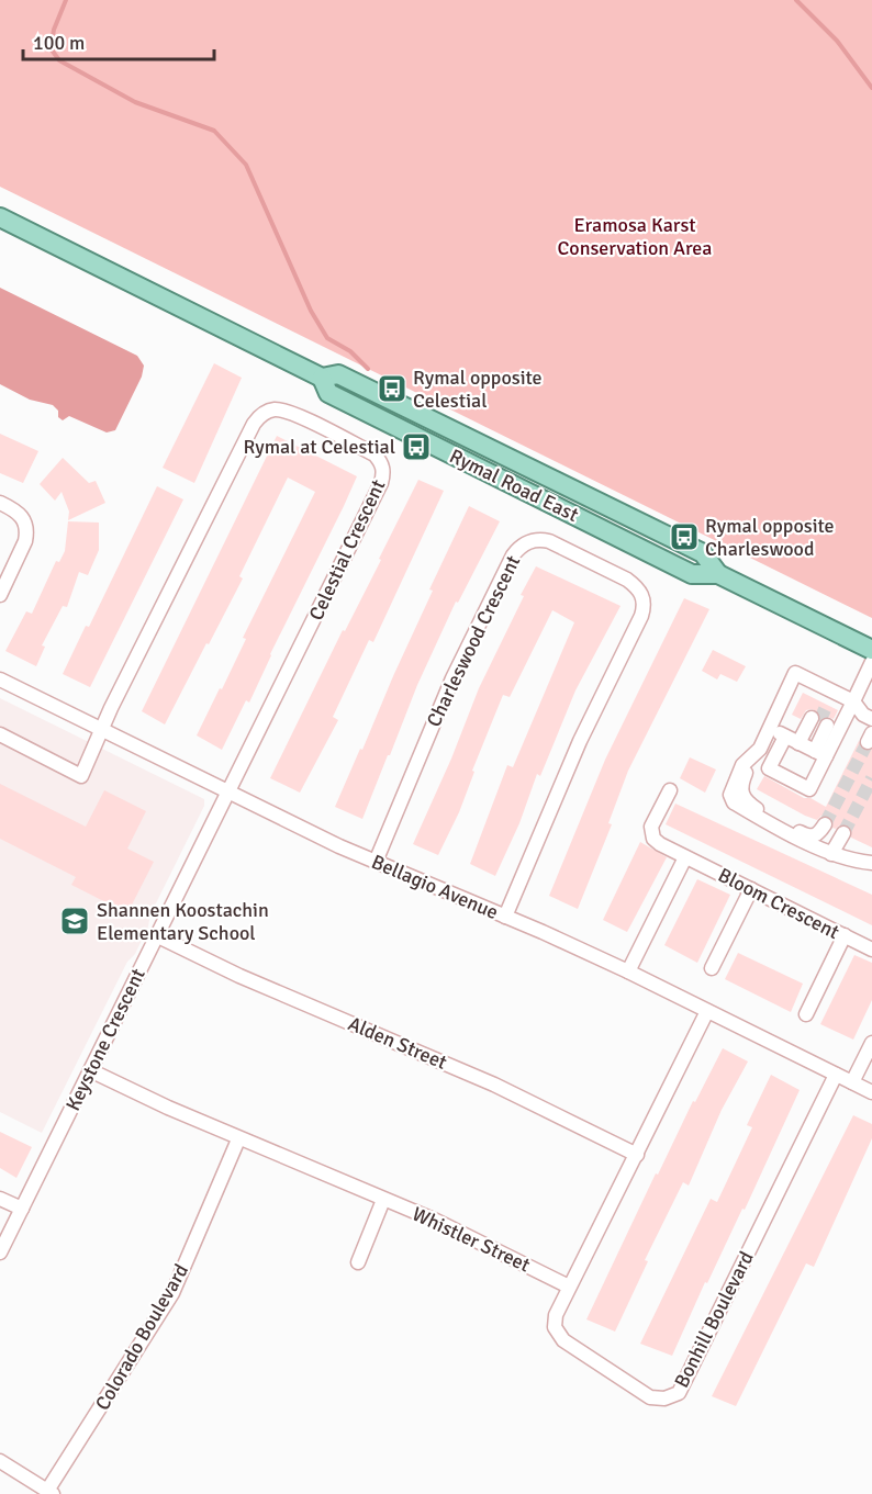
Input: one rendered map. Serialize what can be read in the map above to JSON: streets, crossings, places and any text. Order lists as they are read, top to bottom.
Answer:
{
  "streets": {
    "main road": ["Rymal Road East"],
    "street": [
      "Celestial Crescent",
      "Charleswood Crescent",
      "Bellagio Avenue",
      "Bloom Crescent",
      "Keystone Crescent",
      "Alden Street",
      "Whistler Street",
      "Bonhill Boulevard",
      "Colorado Boulevard"
    ]
  },
  "crossings": [
    ["Celestial Crescent", "Bellagio Avenue"],
    ["Celestial Crescent", "Keystone Crescent"],
    ["Charleswood Crescent", "Bellagio Avenue"],
    ["Bellagio Avenue", "Keystone Crescent"],
    ["Bellagio Avenue", "Bonhill Boulevard"],
    ["Keystone Crescent", "Alden Street"],
    ["Keystone Crescent", "Whistler Street"],
    ["Whistler Street", "Bonhill Boulevard"],
    ["Whistler Street", "Colorado Boulevard"]
  ],
  "parks": ["Eramosa Karst Conservation Area"],
  "places": {
    "bus stop": ["Rymal opposite Celestial", "Rymal at Celestial", "Rymal opposite Charleswood"],
    "school or university": ["Shannen Koostachin Elementary School"]
  },
  "scale_bar": "100 m"
}
